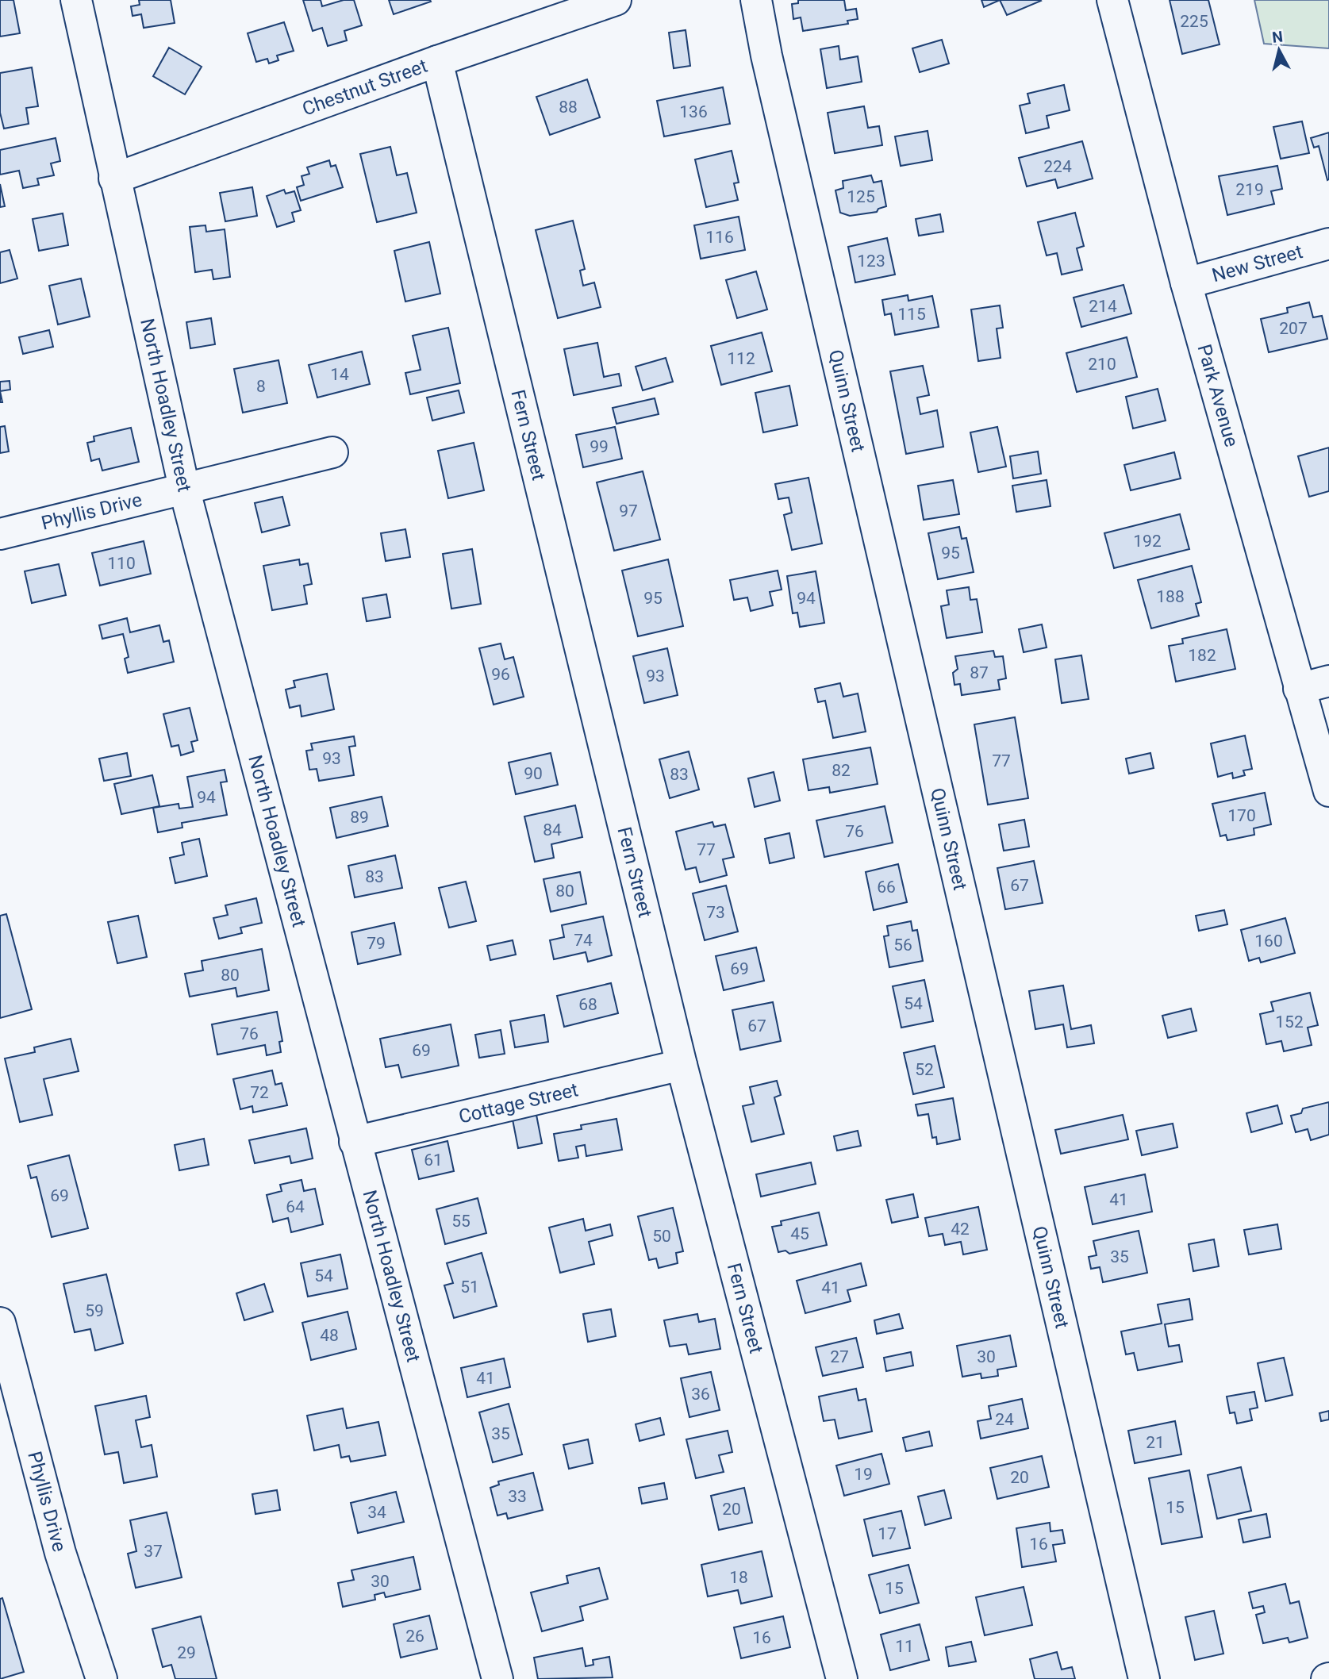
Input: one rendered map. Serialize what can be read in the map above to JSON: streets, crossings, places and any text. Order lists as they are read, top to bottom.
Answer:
{
  "streets": {
    "street": [
      "Chestnut Street",
      "New Street",
      "Park Avenue",
      "Quinn Street",
      "North Hoadley Street",
      "Fern Street",
      "Phyllis Drive",
      "Cottage Street"
    ]
  },
  "crossings": [
    ["Chestnut Street", "North Hoadley Street"],
    ["Chestnut Street", "Fern Street"],
    ["New Street", "Park Avenue"],
    ["North Hoadley Street", "Phyllis Drive"],
    ["North Hoadley Street", "Cottage Street"],
    ["Fern Street", "Cottage Street"]
  ],
  "house_numbers": [
    "225",
    "88",
    "136",
    "224",
    "219",
    "125",
    "116",
    "123",
    "214",
    "115",
    "207",
    "112",
    "210",
    "14",
    "8",
    "99",
    "97",
    "192",
    "95",
    "110",
    "188",
    "95",
    "94",
    "182",
    "87",
    "96",
    "93",
    "93",
    "77",
    "82",
    "90",
    "83",
    "94",
    "170",
    "89",
    "84",
    "76",
    "77",
    "83",
    "67",
    "66",
    "80",
    "73",
    "74",
    "160",
    "79",
    "56",
    "69",
    "80",
    "54",
    "68",
    "152",
    "67",
    "76",
    "69",
    "52",
    "72",
    "61",
    "69",
    "41",
    "64",
    "55",
    "42",
    "45",
    "50",
    "35",
    "54",
    "51",
    "41",
    "59",
    "48",
    "27",
    "30",
    "41",
    "36",
    "24",
    "35",
    "21",
    "19",
    "20",
    "33",
    "15",
    "20",
    "34",
    "17",
    "16",
    "37",
    "18",
    "30",
    "15",
    "26",
    "16",
    "11",
    "29"
  ],
  "north": "top"
}
